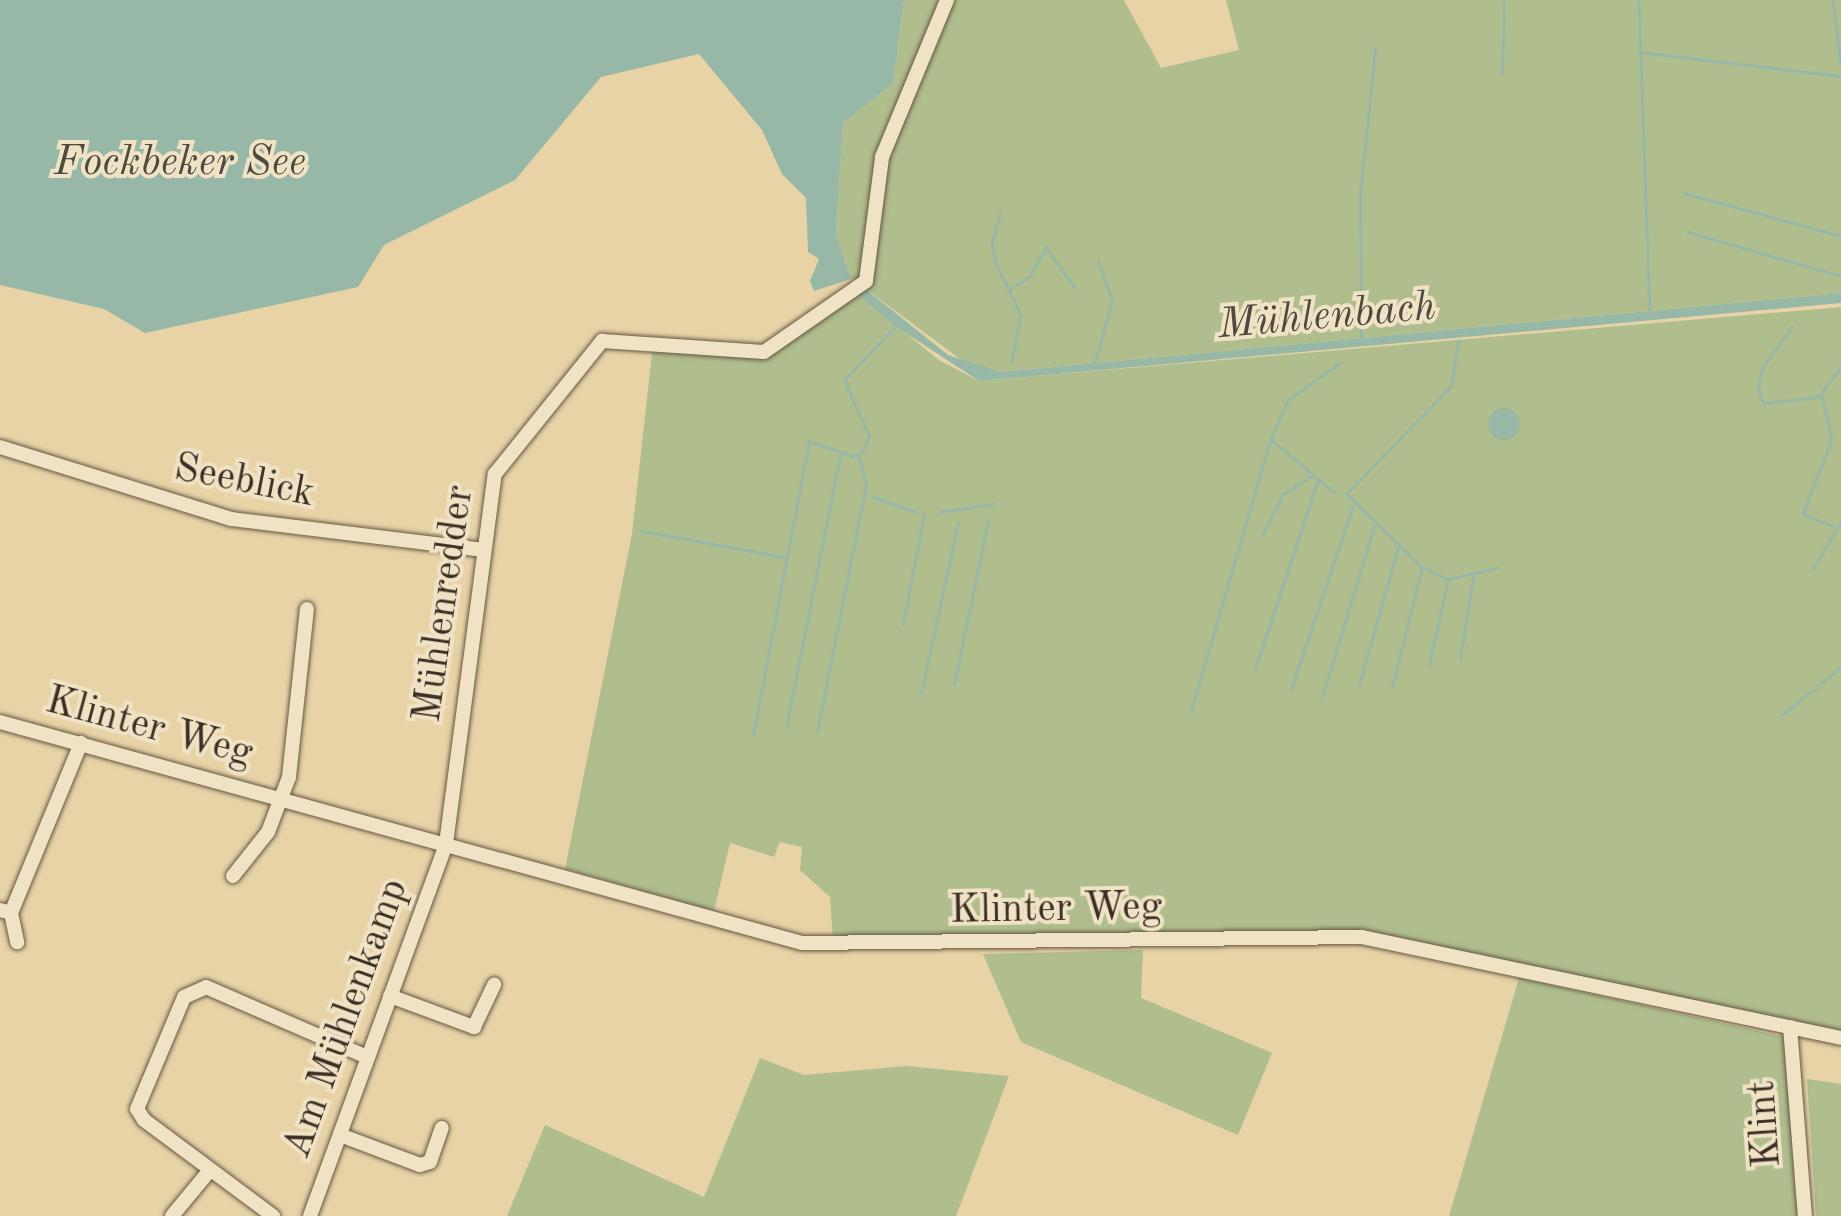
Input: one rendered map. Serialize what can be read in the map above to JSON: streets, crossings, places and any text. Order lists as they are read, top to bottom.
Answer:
{
  "streets": {
    "street": [
      "Seeblick",
      "Mühlenredder",
      "Klinter Weg",
      "Am Mühlenkamp",
      "Klint"
    ]
  },
  "crossings": [
    ["Seeblick", "Mühlenredder"],
    ["Mühlenredder", "Klinter Weg"],
    ["Mühlenredder", "Am Mühlenkamp"],
    ["Klinter Weg", "Am Mühlenkamp"],
    ["Klinter Weg", "Klint"]
  ],
  "water": ["Fockbeker See", "Mühlenbach"]
}
